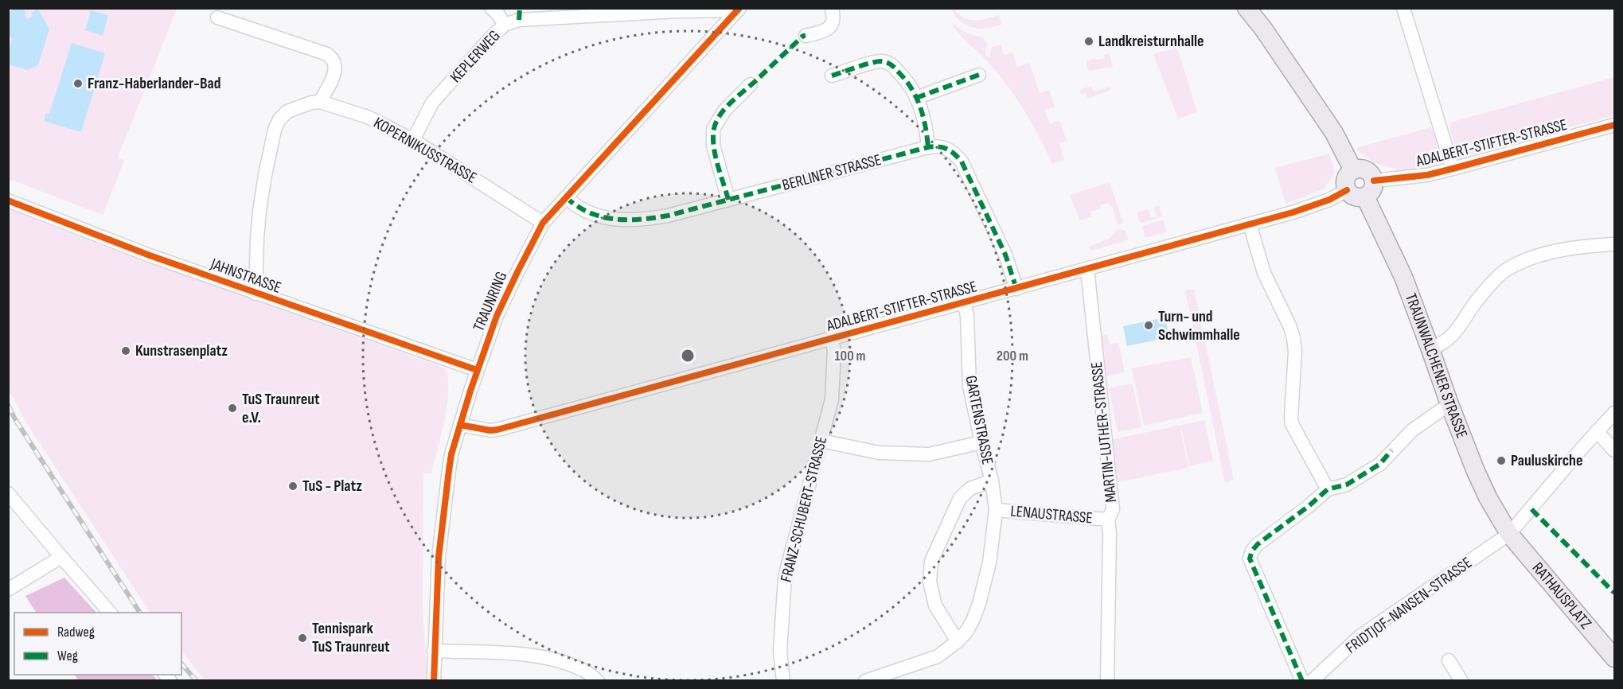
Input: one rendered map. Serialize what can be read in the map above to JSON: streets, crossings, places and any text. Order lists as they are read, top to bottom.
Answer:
{
  "streets": {
    "main road": ["TRAUNWALCHENER STRASSE", "RATHAUSPLATZ"],
    "street": [
      "KEPLERWEG",
      "ADALBERT-STIFTER-STRASSE",
      "KOPERNIKUSSTRASSE",
      "BERLINER STRASSE",
      "JAHNSTRASSE",
      "TRAUNRING",
      "GARTENSTRASSE",
      "MARTIN-LUTHER-STRASSE",
      "FRANZ-SCHUBERT-STRASSE",
      "LENAUSTRASSE",
      "FRIDTJOF-NANSEN-STRASSE"
    ]
  },
  "crossings": [
    ["KEPLERWEG", "KOPERNIKUSSTRASSE"],
    ["KEPLERWEG", "TRAUNRING"],
    ["ADALBERT-STIFTER-STRASSE", "BERLINER STRASSE"],
    ["ADALBERT-STIFTER-STRASSE", "TRAUNRING"],
    ["ADALBERT-STIFTER-STRASSE", "TRAUNWALCHENER STRASSE"],
    ["ADALBERT-STIFTER-STRASSE", "GARTENSTRASSE"],
    ["ADALBERT-STIFTER-STRASSE", "MARTIN-LUTHER-STRASSE"],
    ["ADALBERT-STIFTER-STRASSE", "FRANZ-SCHUBERT-STRASSE"],
    ["KOPERNIKUSSTRASSE", "JAHNSTRASSE"],
    ["KOPERNIKUSSTRASSE", "TRAUNRING"],
    ["BERLINER STRASSE", "TRAUNRING"],
    ["JAHNSTRASSE", "TRAUNRING"],
    ["TRAUNWALCHENER STRASSE", "RATHAUSPLATZ"],
    ["TRAUNWALCHENER STRASSE", "FRIDTJOF-NANSEN-STRASSE"],
    ["GARTENSTRASSE", "LENAUSTRASSE"],
    ["MARTIN-LUTHER-STRASSE", "LENAUSTRASSE"],
    ["RATHAUSPLATZ", "FRIDTJOF-NANSEN-STRASSE"]
  ],
  "places": [
    "Landkreisturnhalle",
    "Franz-Haberlander-Bad",
    "Turn- und Schwimmhalle",
    "Kunstrasenplatz",
    "TuS Traunreut e.V.",
    "Pauluskirche",
    "TuS - Platz",
    "Tennispark TuS Traunreut"
  ],
  "legend": ["Radweg", "Weg"],
  "rings": ["100 m", "200 m"]
}
